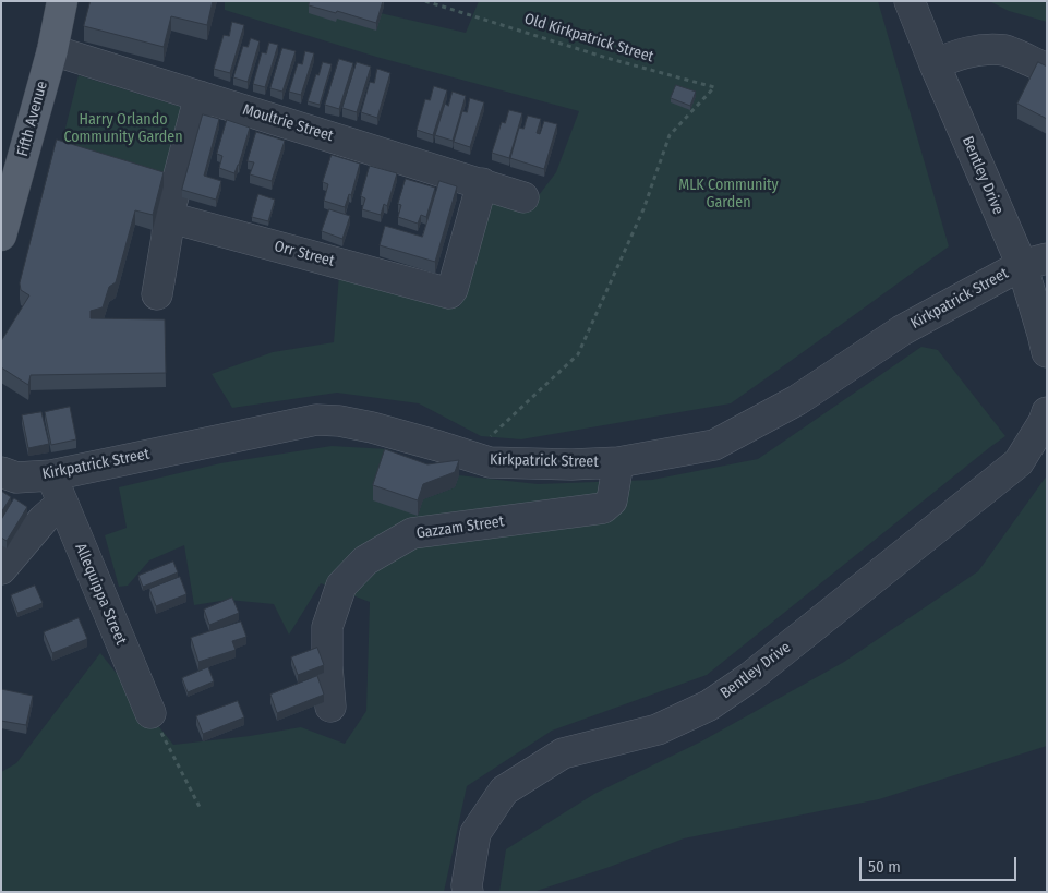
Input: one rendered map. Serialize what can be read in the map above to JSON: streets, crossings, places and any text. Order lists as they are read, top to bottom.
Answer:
{
  "streets": {
    "main road": ["Fifth Avenue"],
    "street": [
      "Moultrie Street",
      "Bentley Drive",
      "Orr Street",
      "Kirkpatrick Street",
      "Gazzam Street",
      "Allequippa Street"
    ],
    "path": ["Old Kirkpatrick Street"]
  },
  "crossings": [
    ["Old Kirkpatrick Street", "Kirkpatrick Street"],
    ["Fifth Avenue", "Moultrie Street"],
    ["Moultrie Street", "Orr Street"],
    ["Bentley Drive", "Kirkpatrick Street"],
    ["Kirkpatrick Street", "Gazzam Street"],
    ["Kirkpatrick Street", "Allequippa Street"]
  ],
  "parks": ["Harry Orlando Community Garden", "MLK Community Garden"],
  "scale_bar": "50 m"
}
